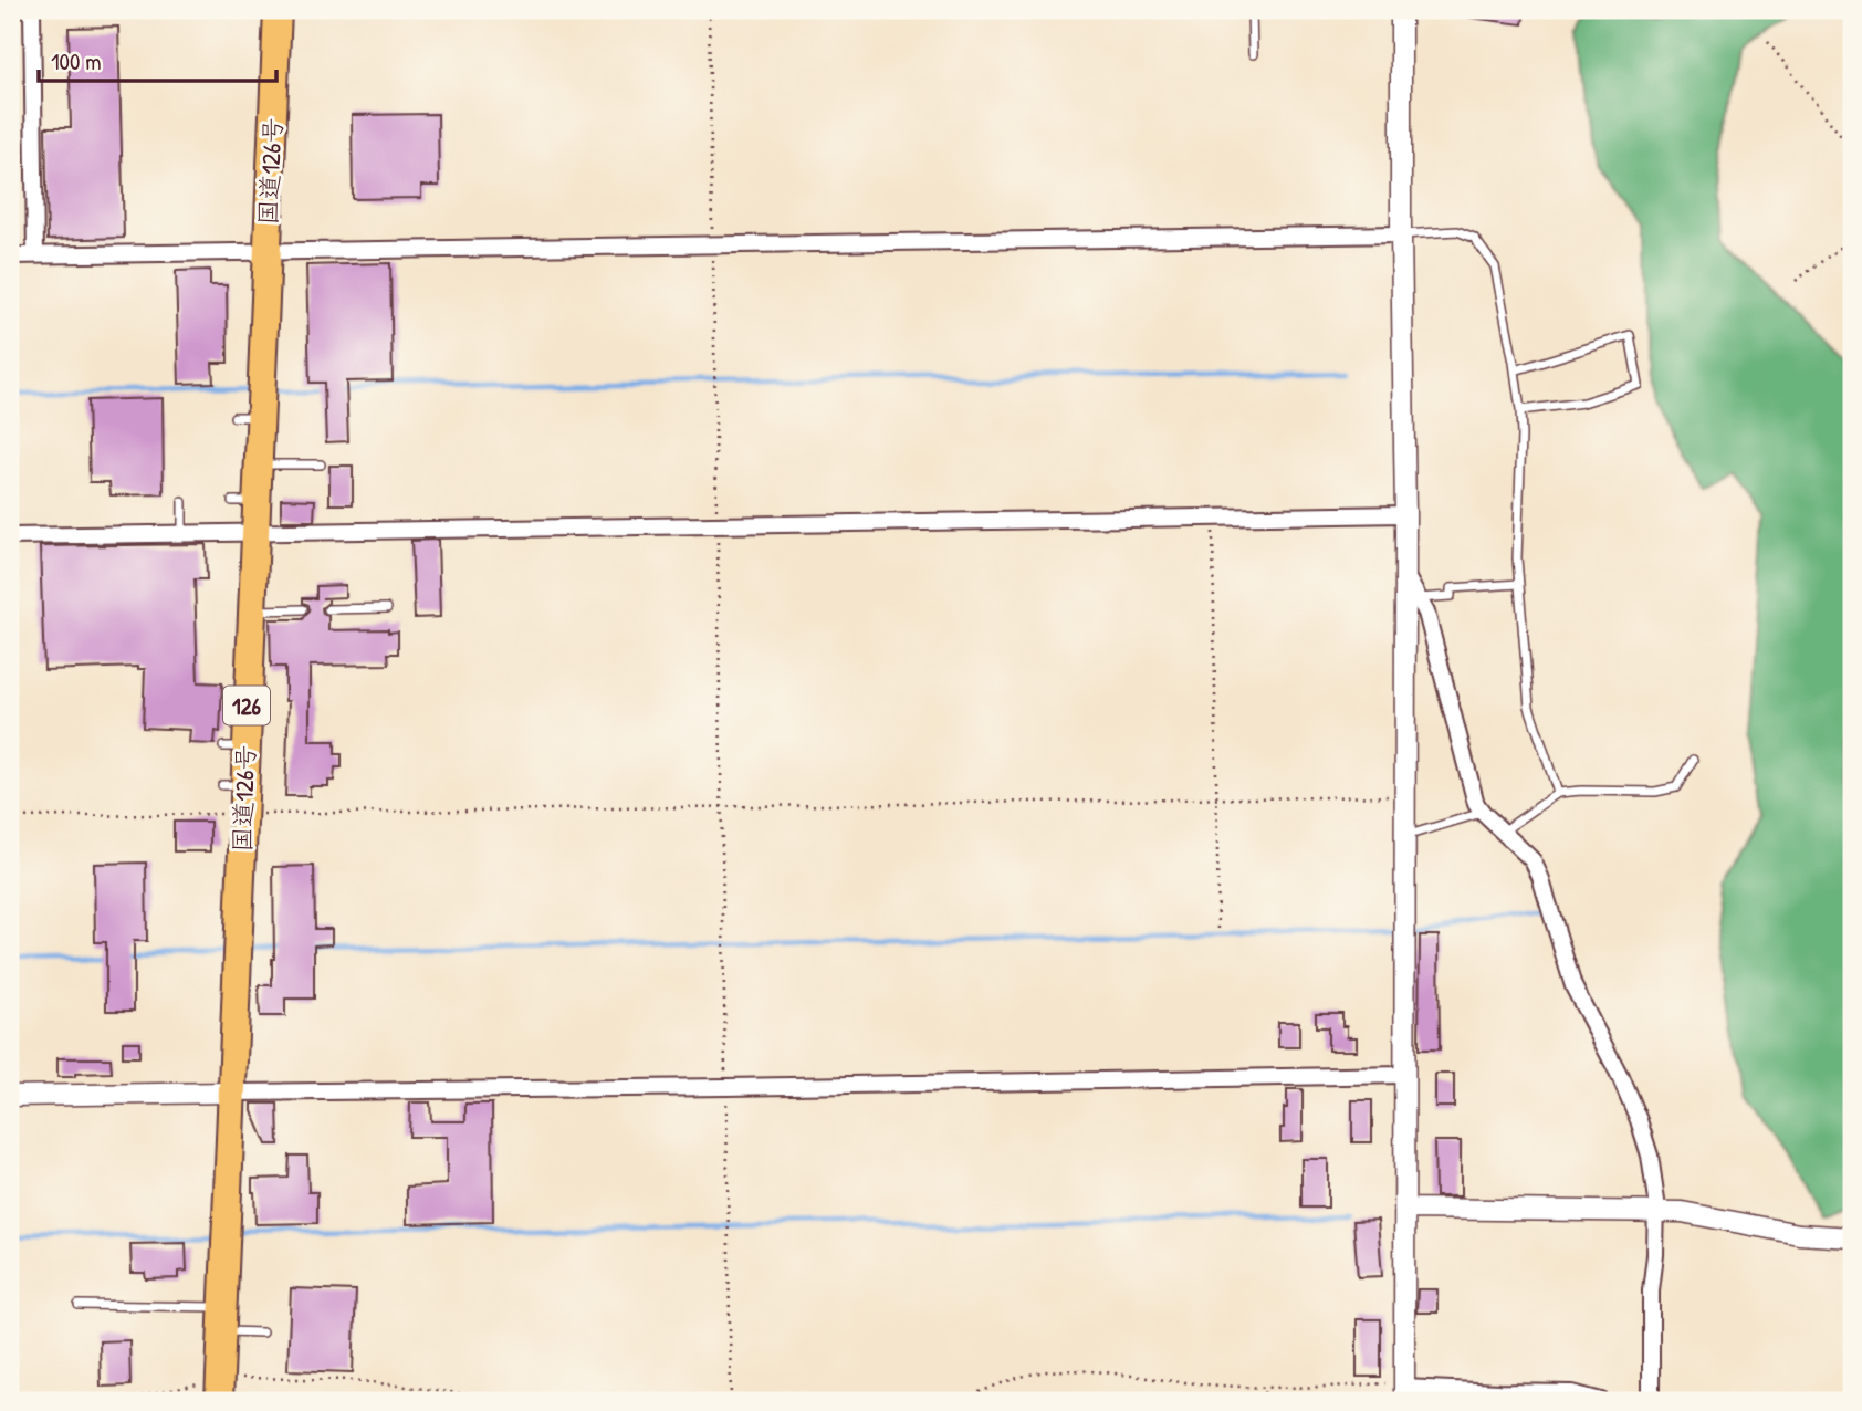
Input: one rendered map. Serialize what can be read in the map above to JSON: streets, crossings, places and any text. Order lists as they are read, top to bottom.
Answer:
{
  "streets": {
    "highway": ["国道126号", "126"]
  },
  "scale_bar": "100 m"
}
